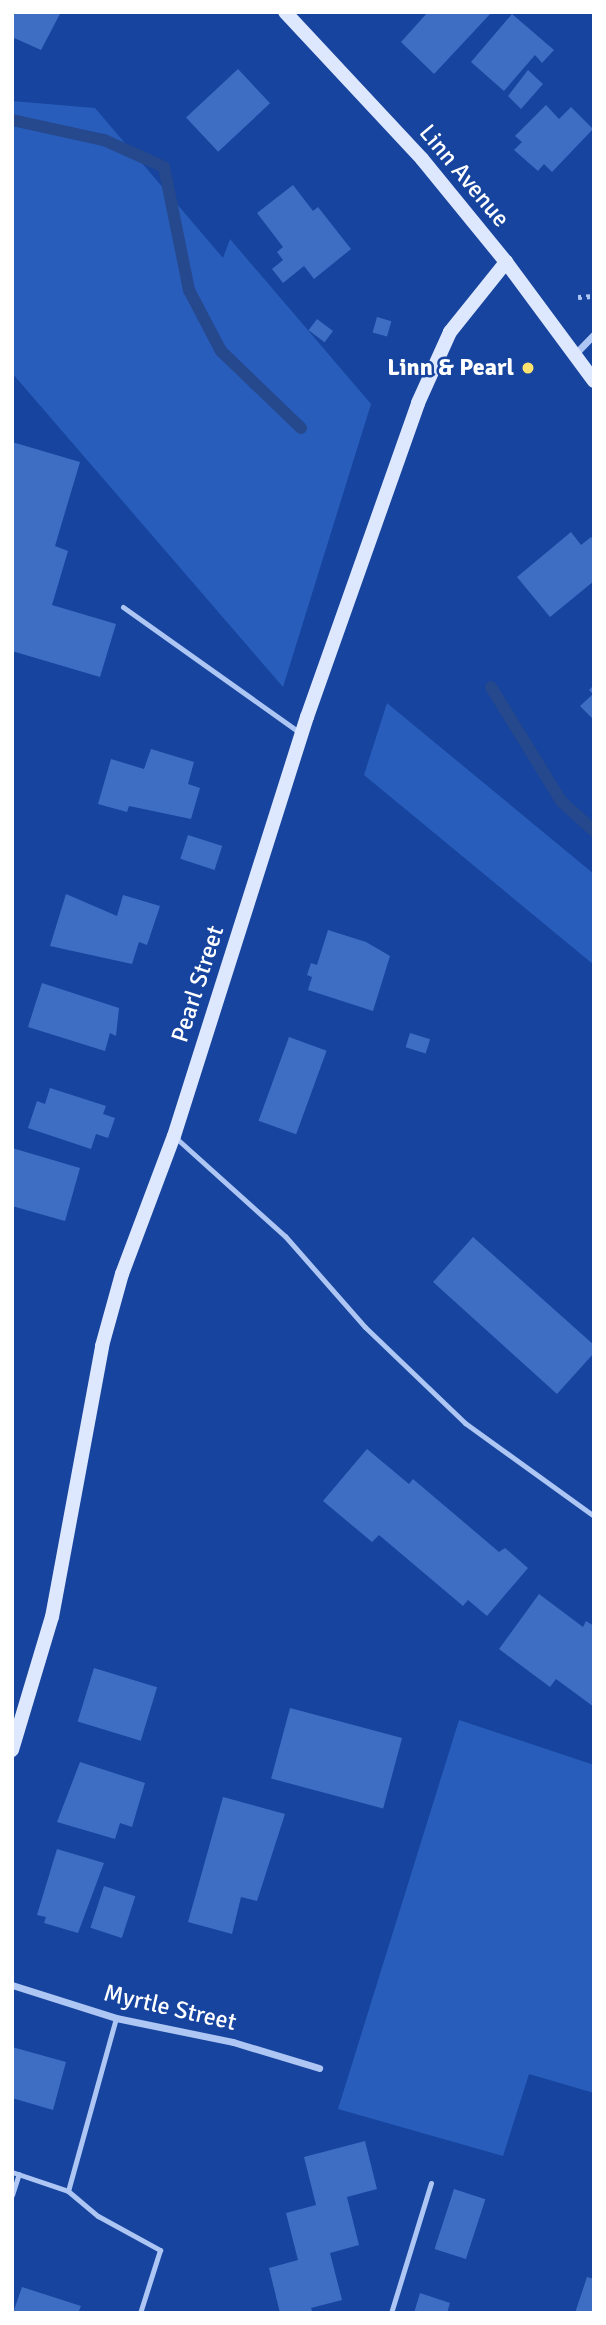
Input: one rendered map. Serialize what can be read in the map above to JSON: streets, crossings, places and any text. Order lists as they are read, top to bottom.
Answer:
{
  "streets": {
    "street": ["Linn Avenue", "Pearl Street", "Myrtle Street"]
  },
  "crossings": [
    ["Linn Avenue", "Pearl Street"]
  ],
  "places": ["Linn & Pearl"]
}
